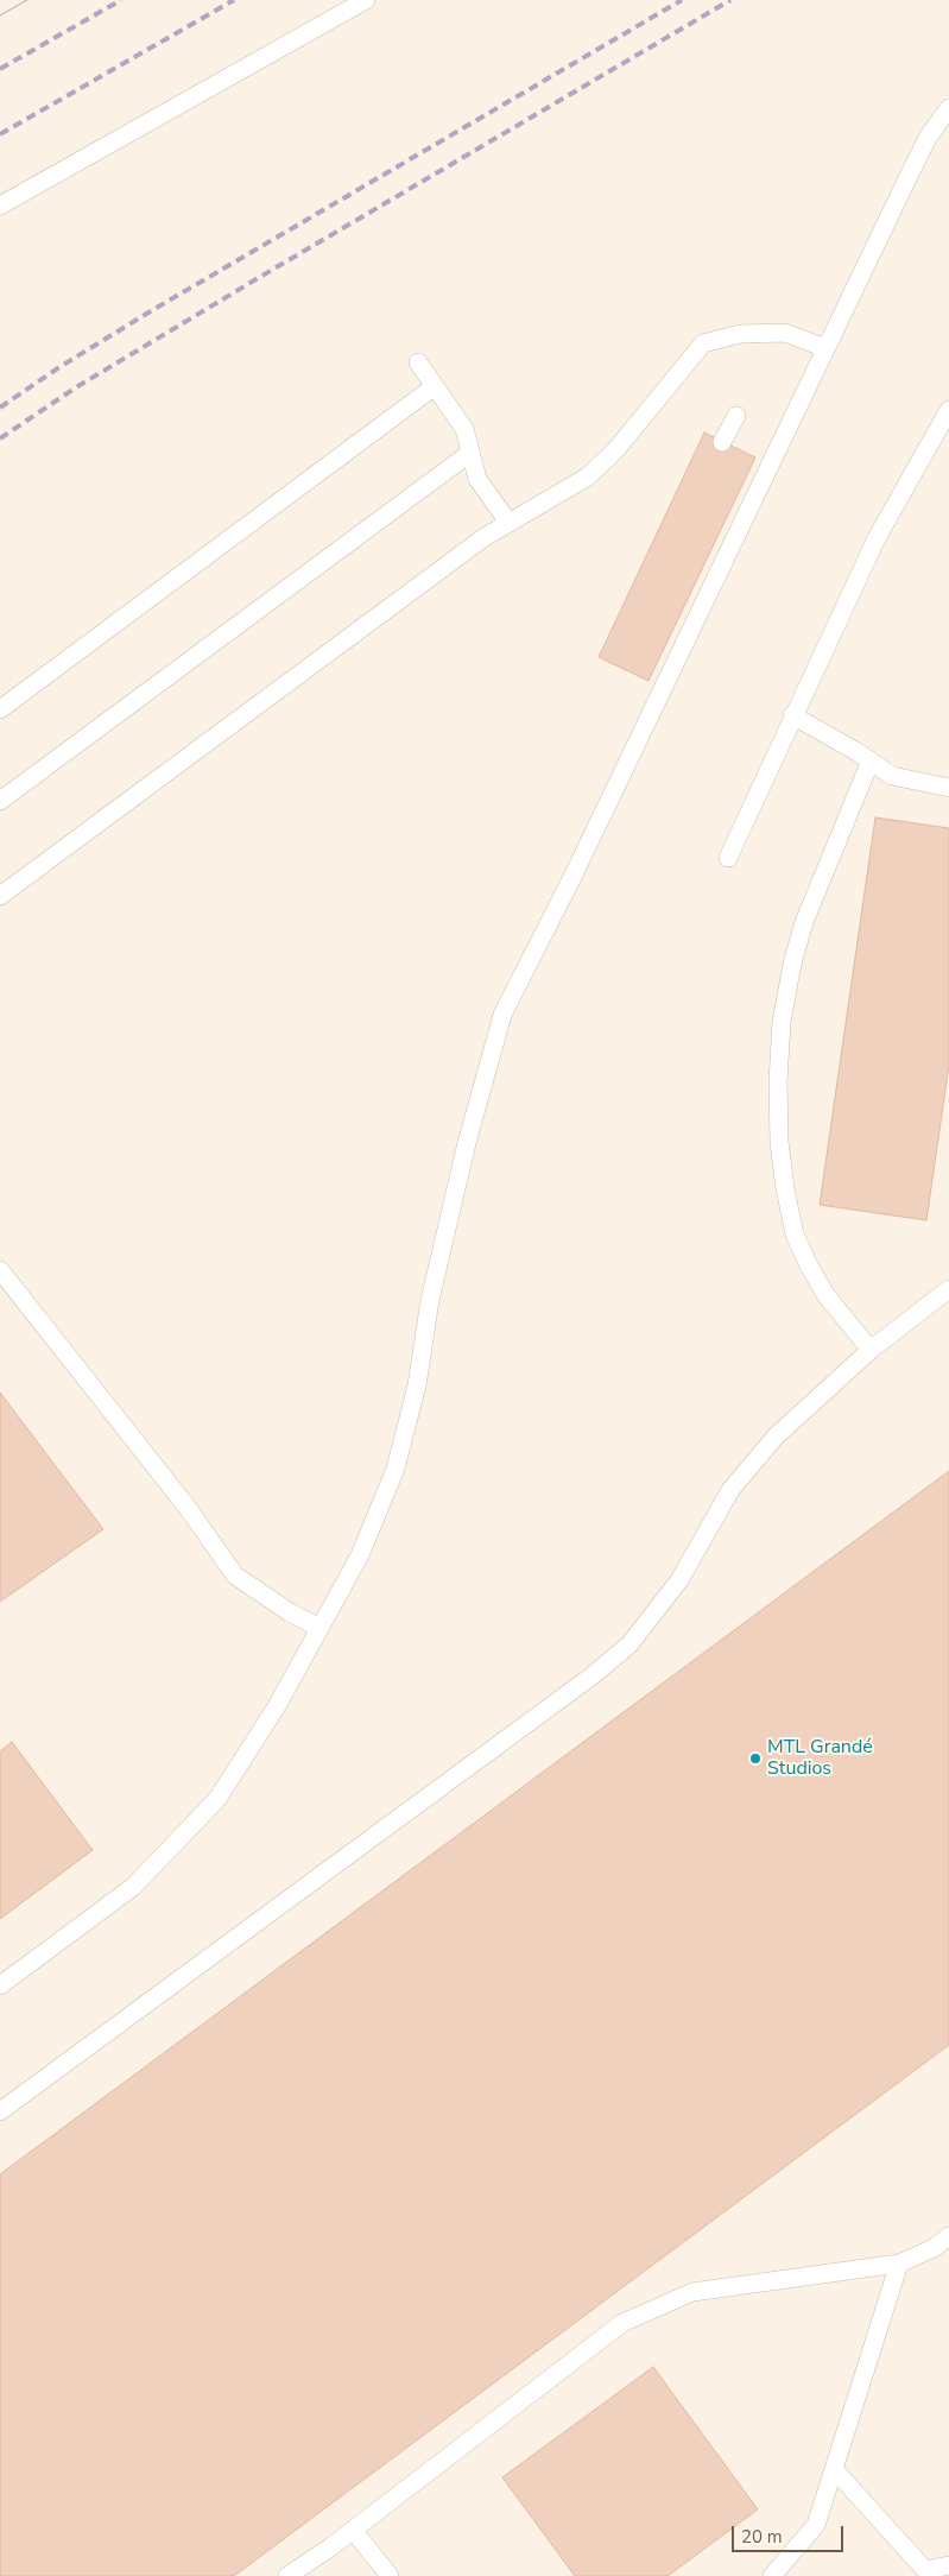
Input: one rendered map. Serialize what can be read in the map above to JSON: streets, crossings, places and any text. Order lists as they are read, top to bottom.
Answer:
{
  "places": ["MTL Grandé Studios"],
  "scale_bar": "20 m"
}
